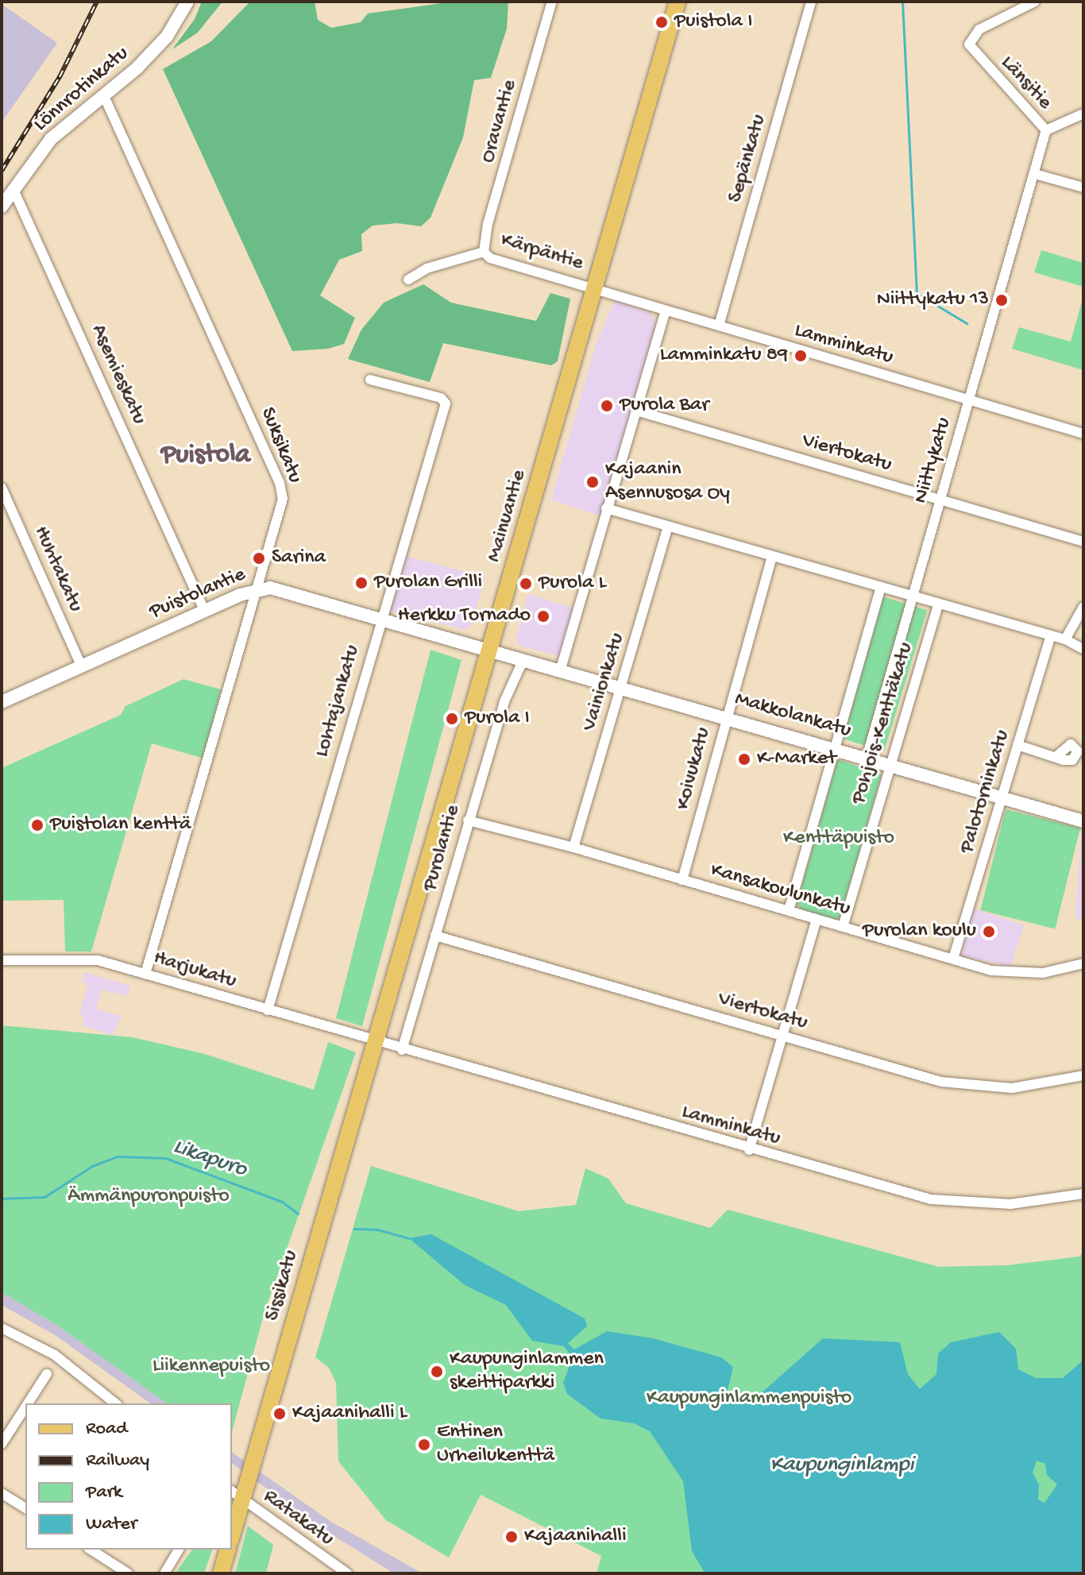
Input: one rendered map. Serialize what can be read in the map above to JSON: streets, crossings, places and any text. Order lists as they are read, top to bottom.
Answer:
{
  "streets": {
    "main road": ["Mainuantie", "Sissikatu"],
    "street": [
      "Länsitie",
      "Lönnrotinkatu",
      "Oravantie",
      "Sepänkatu",
      "Kärpäntie",
      "Lamminkatu",
      "Asemieskatu",
      "Suksikatu",
      "Viertokatu",
      "Niittykatu",
      "Huhtakatu",
      "Puistolantie",
      "Vainionkatu",
      "Lohtajankatu",
      "Makkolankatu",
      "Pohjois-Kenttäkatu",
      "Koivukatu",
      "Palotorninkatu",
      "Purolantie",
      "Kansakoulunkatu",
      "Harjukatu",
      "Ratakatu"
    ]
  },
  "crossings": [
    ["Länsitie", "Niittykatu"],
    ["Lönnrotinkatu", "Asemieskatu"],
    ["Lönnrotinkatu", "Suksikatu"],
    ["Oravantie", "Kärpäntie"],
    ["Sepänkatu", "Lamminkatu"],
    ["Kärpäntie", "Lamminkatu"],
    ["Kärpäntie", "Mainuantie"],
    ["Lamminkatu", "Niittykatu"],
    ["Lamminkatu", "Mainuantie"],
    ["Lamminkatu", "Purolantie"],
    ["Lamminkatu", "Harjukatu"],
    ["Lamminkatu", "Sissikatu"],
    ["Asemieskatu", "Puistolantie"],
    ["Suksikatu", "Puistolantie"],
    ["Suksikatu", "Harjukatu"],
    ["Viertokatu", "Niittykatu"],
    ["Viertokatu", "Purolantie"],
    ["Niittykatu", "Makkolankatu"],
    ["Mainuantie", "Puistolantie"],
    ["Mainuantie", "Makkolankatu"],
    ["Mainuantie", "Harjukatu"],
    ["Mainuantie", "Sissikatu"],
    ["Huhtakatu", "Puistolantie"],
    ["Puistolantie", "Lohtajankatu"],
    ["Puistolantie", "Makkolankatu"],
    ["Vainionkatu", "Makkolankatu"],
    ["Vainionkatu", "Kansakoulunkatu"],
    ["Lohtajankatu", "Harjukatu"],
    ["Makkolankatu", "Pohjois-Kenttäkatu"],
    ["Makkolankatu", "Koivukatu"],
    ["Makkolankatu", "Palotorninkatu"],
    ["Makkolankatu", "Purolantie"],
    ["Pohjois-Kenttäkatu", "Kansakoulunkatu"],
    ["Koivukatu", "Kansakoulunkatu"],
    ["Palotorninkatu", "Kansakoulunkatu"],
    ["Purolantie", "Kansakoulunkatu"],
    ["Harjukatu", "Sissikatu"],
    ["Sissikatu", "Ratakatu"]
  ],
  "districts": ["Puistola"],
  "water": ["Likapuro", "Kaupunginlampi"],
  "parks": [
    "Kenttäpuisto",
    "Ämmänpuronpuisto",
    "Liikennepuisto",
    "Kaupunginlammenpuisto"
  ],
  "places": [
    "Puistola I",
    "Niittykatu 13",
    "Lamminkatu 89",
    "Purola Bar",
    "Kajaanin Asennusosa Oy",
    "Sarina",
    "Purolan Grilli",
    "Purola L",
    "Herkku Tornado",
    "Purola I",
    "K-Market",
    "Puistolan kenttä",
    "Purolan koulu",
    "Kaupunginlammen skeittiparkki",
    "Kajaanihalli L",
    "Entinen Urheilukenttä",
    "Kajaanihalli"
  ],
  "legend": [
    "Road",
    "Railway",
    "Park",
    "Water"
  ]
}
